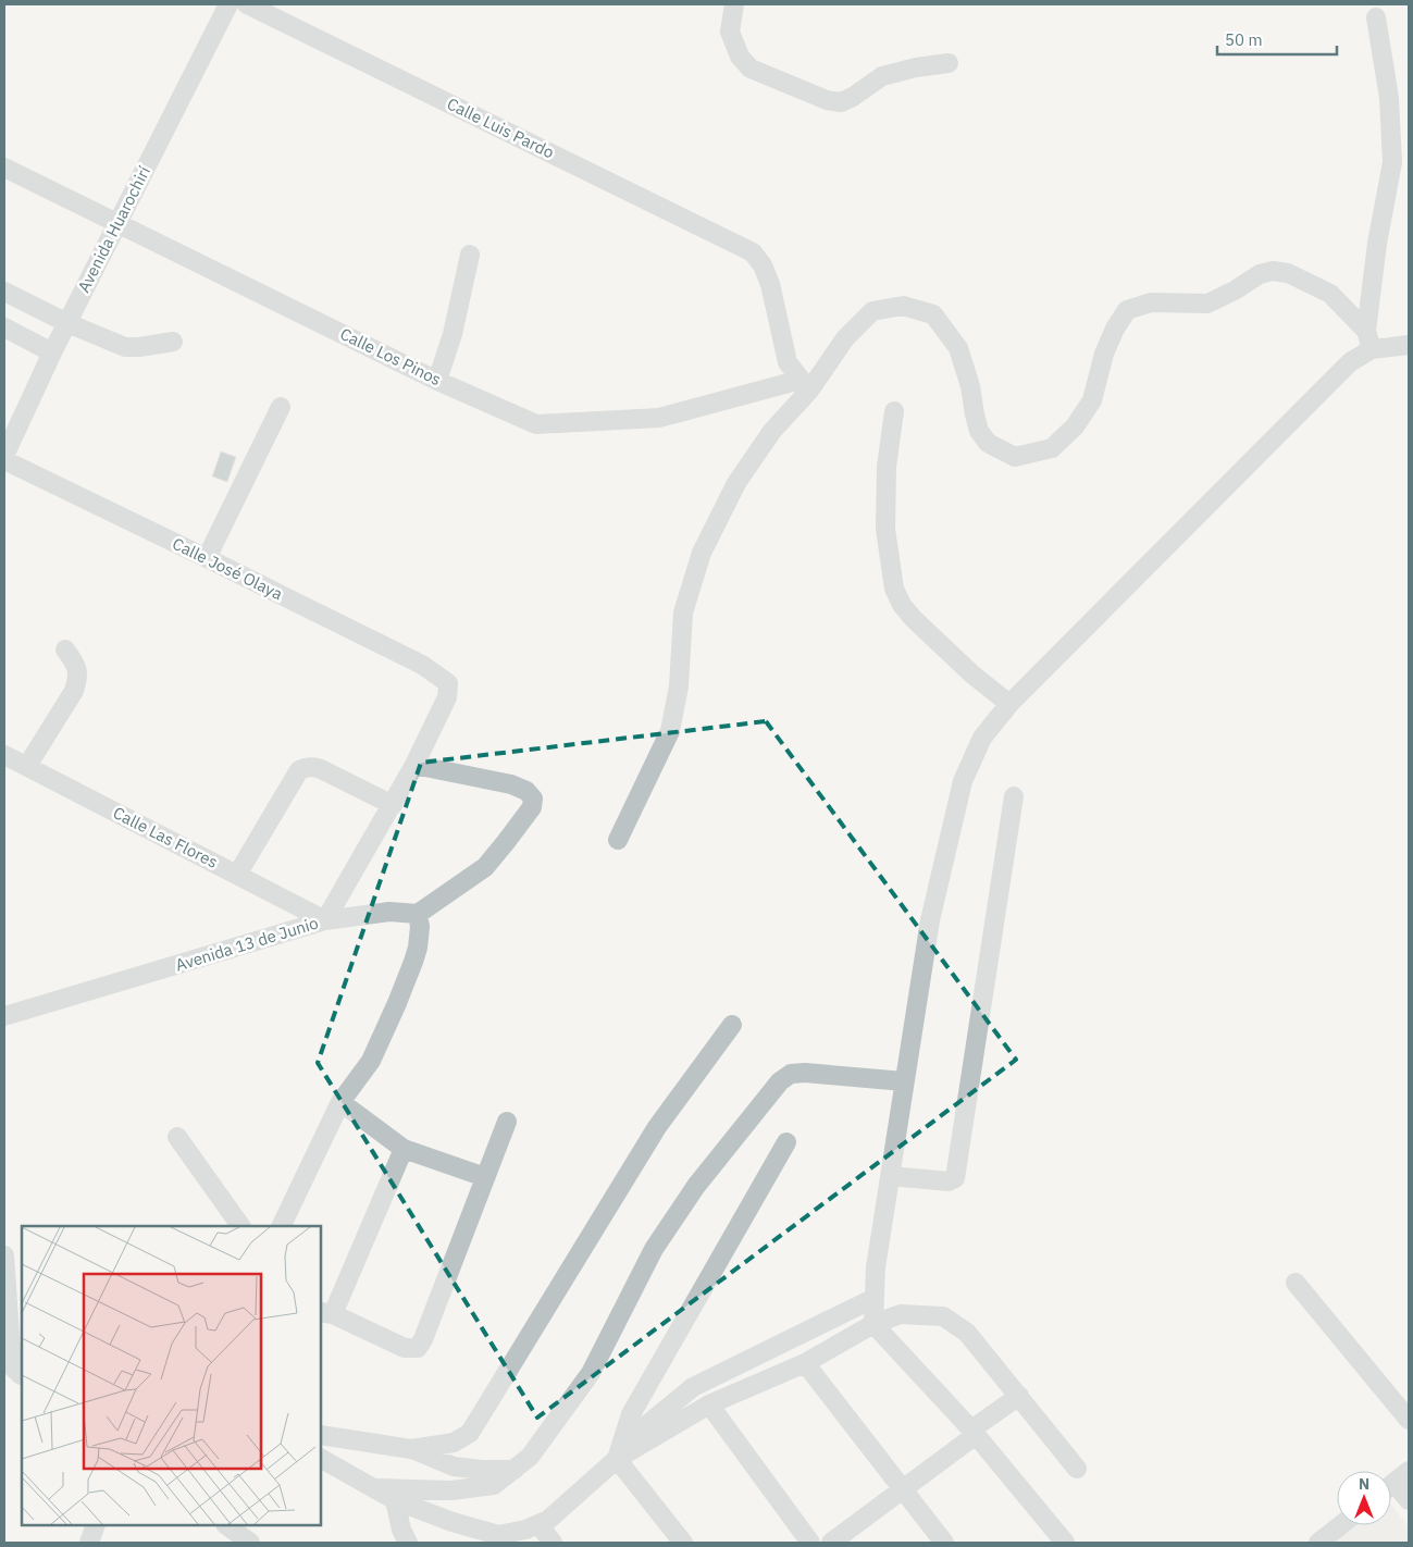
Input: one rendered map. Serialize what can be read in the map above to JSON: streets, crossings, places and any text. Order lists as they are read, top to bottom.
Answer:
{
  "streets": {
    "street": [
      "Calle Luis Pardo",
      "Avenida Huarochirí",
      "Calle Los Pinos",
      "Calle José Olaya",
      "Calle Las Flores",
      "Avenida 13 de Junio"
    ]
  },
  "crossings": [
    ["Calle Luis Pardo", "Calle Los Pinos"],
    ["Avenida Huarochirí", "Calle Los Pinos"],
    ["Avenida Huarochirí", "Calle José Olaya"],
    ["Calle José Olaya", "Avenida 13 de Junio"],
    ["Calle Las Flores", "Avenida 13 de Junio"]
  ],
  "scale_bar": "50 m",
  "north": "top"
}
